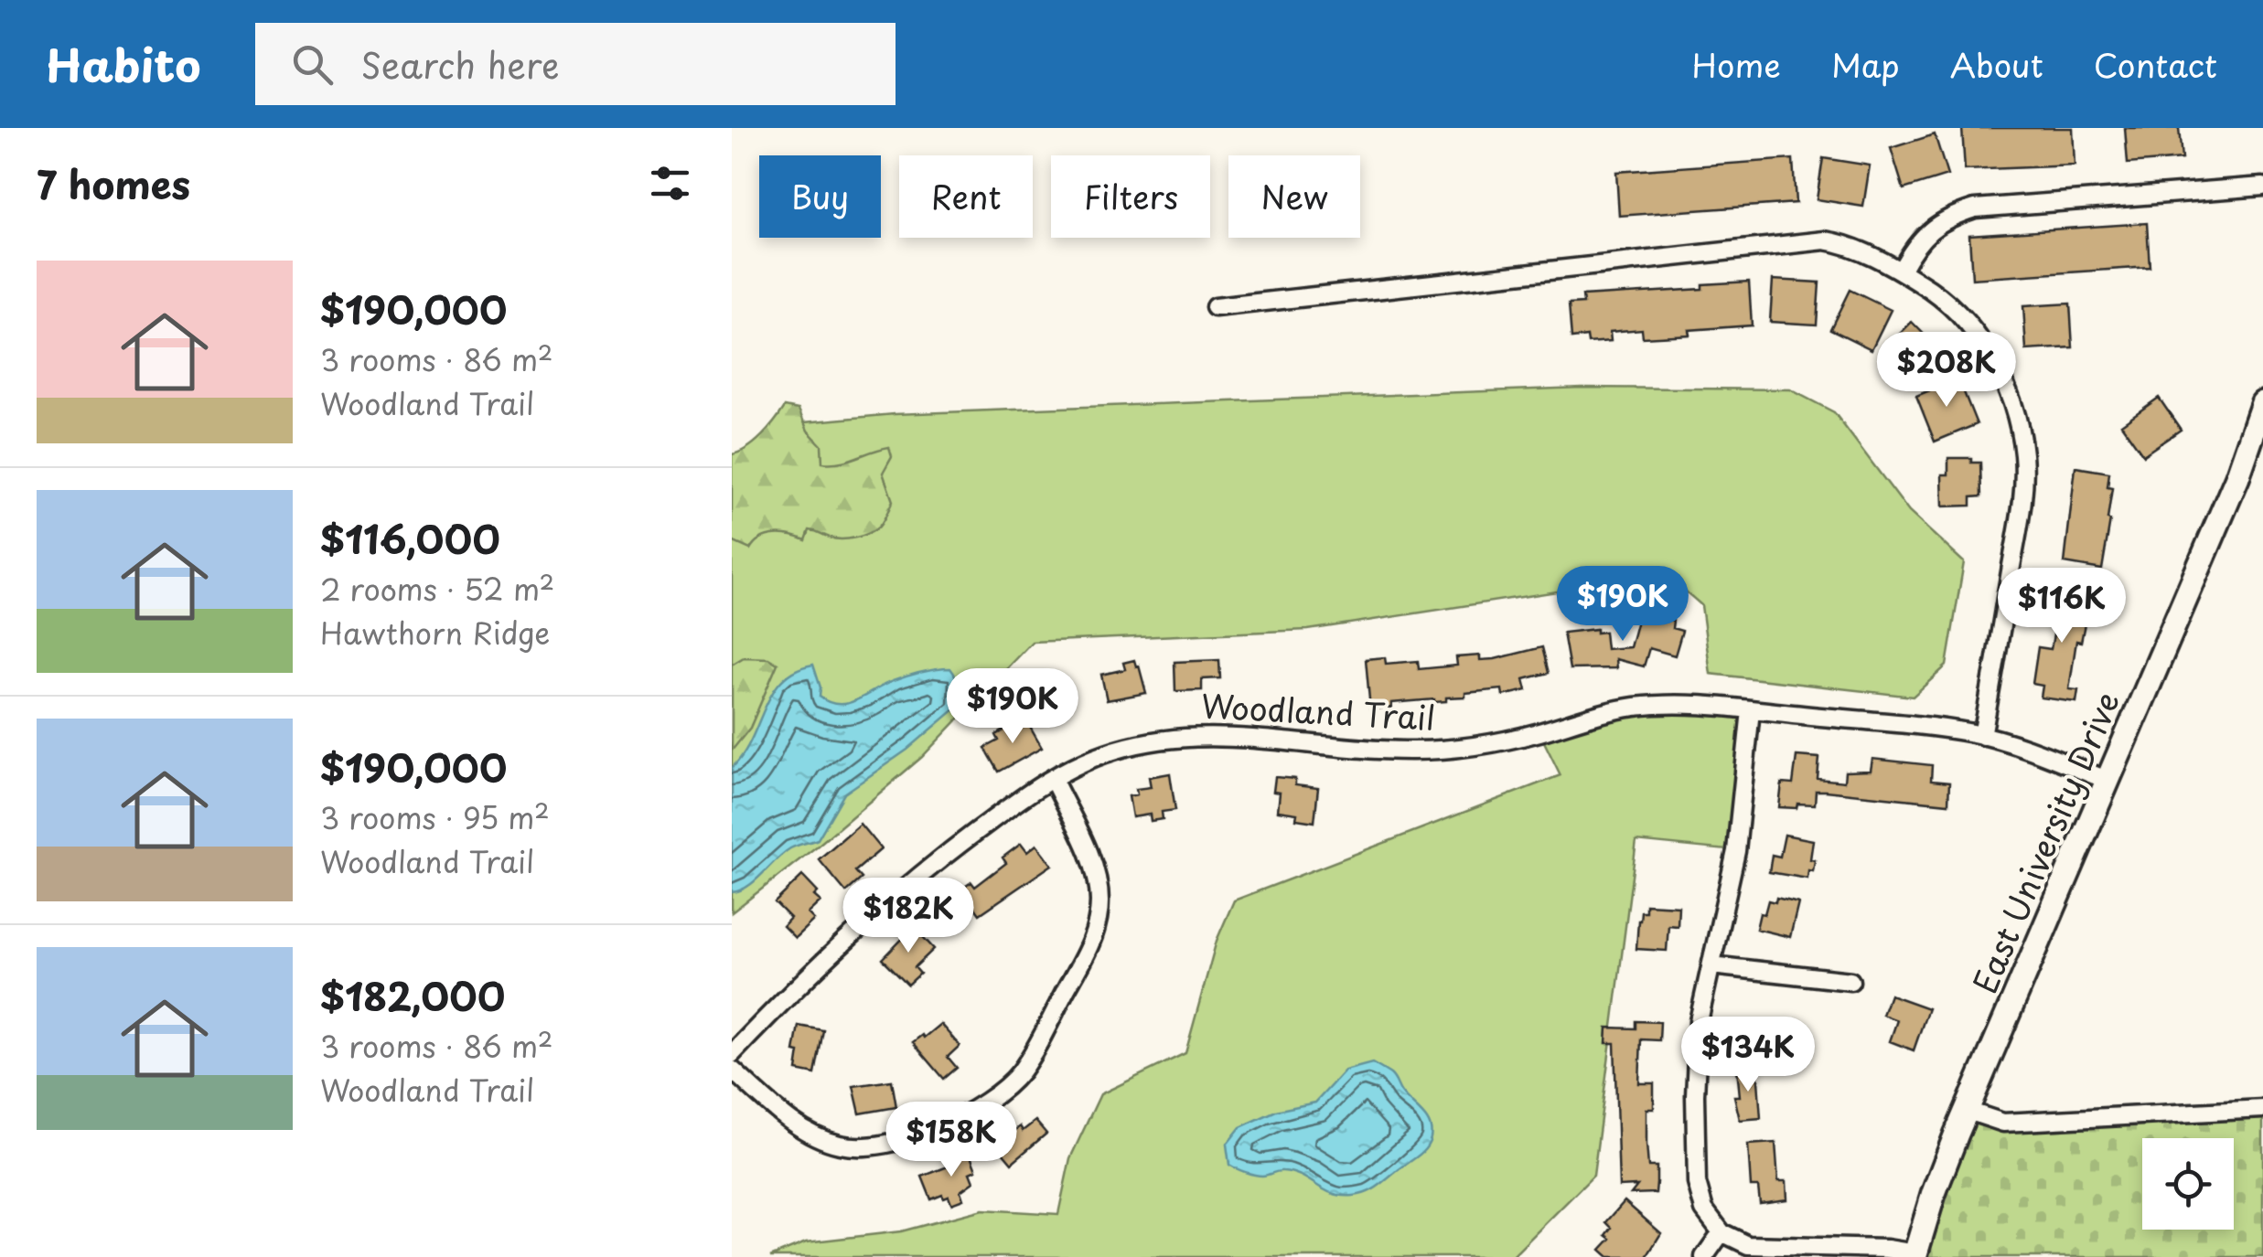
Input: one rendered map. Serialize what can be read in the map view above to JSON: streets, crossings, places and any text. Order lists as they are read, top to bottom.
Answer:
{
  "streets": {
    "main road": ["East University Drive"],
    "street": ["Woodland Trail"]
  },
  "crossings": [
    ["Woodland Trail", "East University Drive"]
  ],
  "page": {
    "header": "Habito",
    "search": "Search here",
    "nav": [
      "Home",
      "Map",
      "About",
      "Contact"
    ],
    "heading": "7 homes",
    "chip": [
      "Buy",
      "Rent",
      "Filters",
      "New"
    ],
    "list": [
      {
        "name": "$190,000",
        "note": "3 rooms · 86 m² · Woodland Trail"
      },
      {
        "name": "$116,000",
        "note": "2 rooms · 52 m² · Hawthorn Ridge"
      },
      {
        "name": "$190,000",
        "note": "3 rooms · 95 m² · Woodland Trail"
      },
      {
        "name": "$182,000",
        "note": "3 rooms · 86 m² · Woodland Trail"
      }
    ],
    "price": [
      "$208K",
      "$190K",
      "$116K",
      "$190K",
      "$182K",
      "$134K",
      "$158K"
    ]
  }
}
